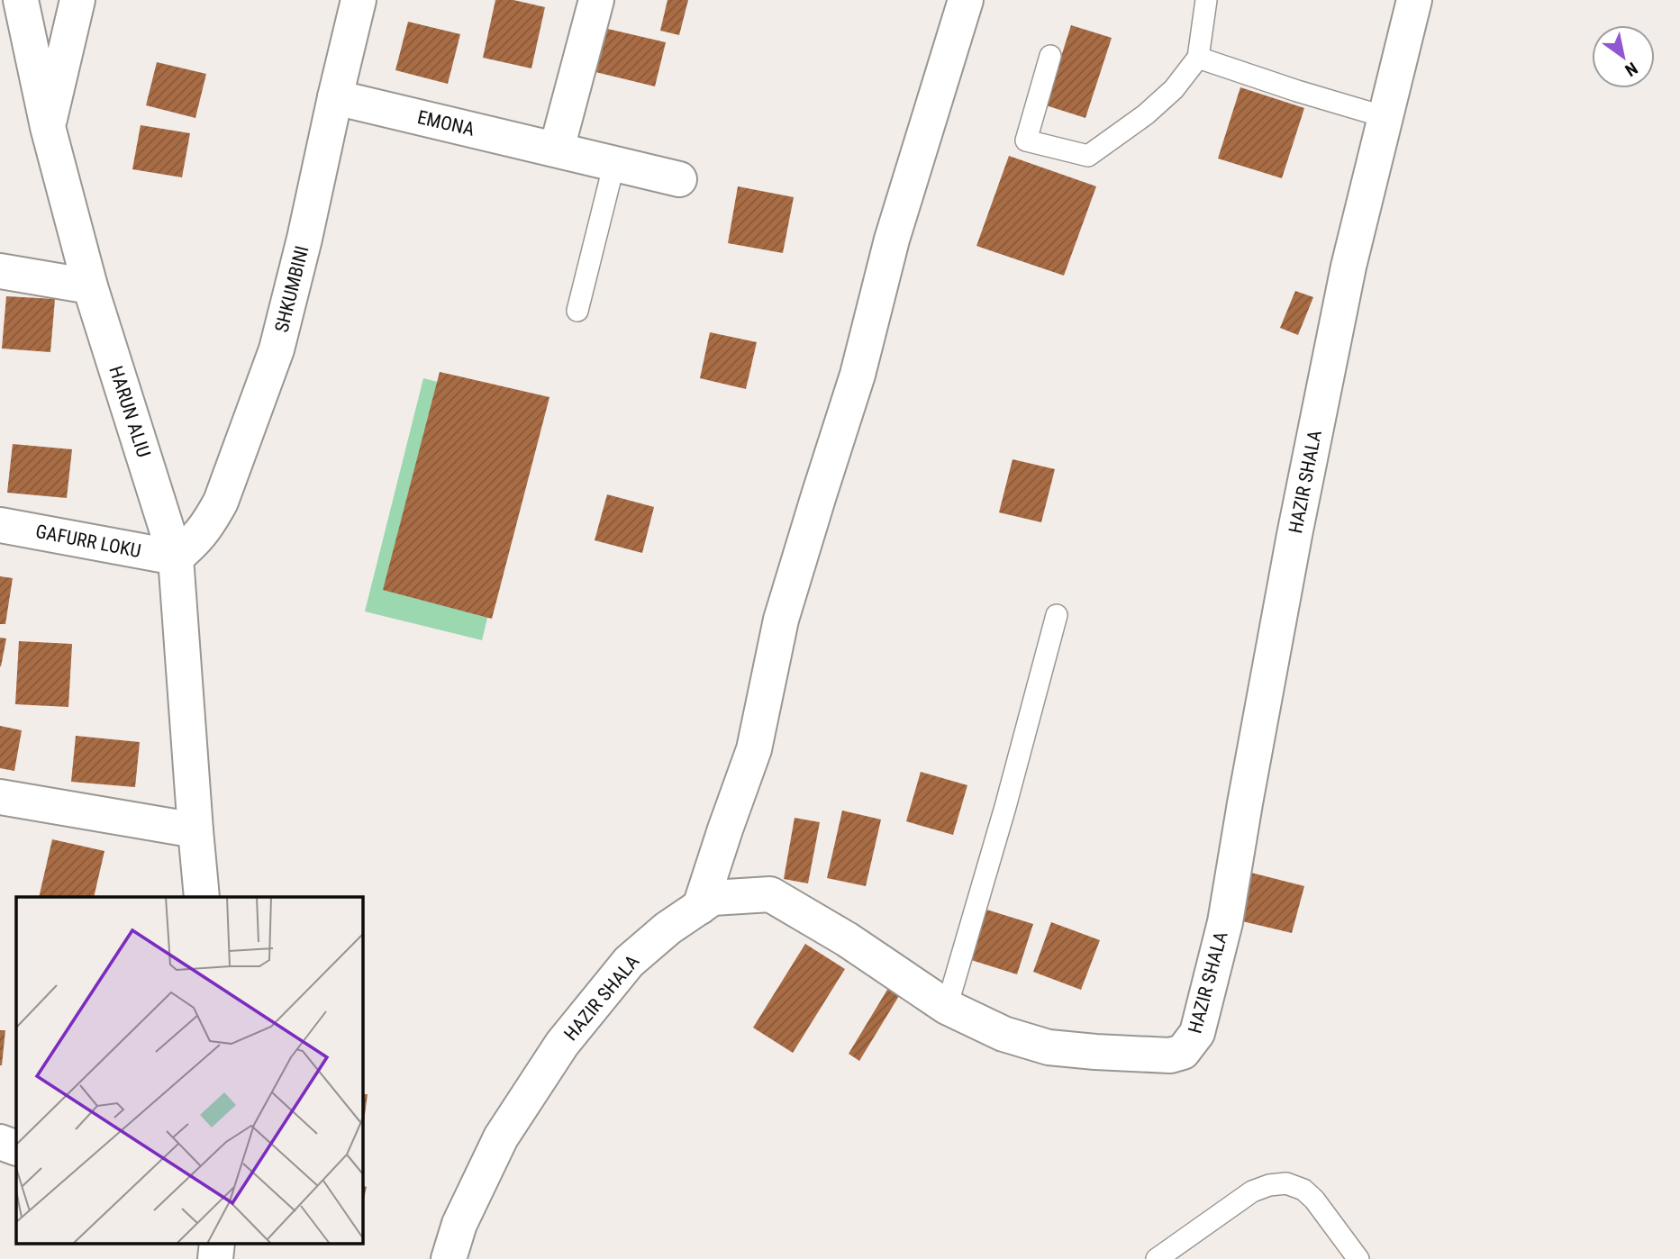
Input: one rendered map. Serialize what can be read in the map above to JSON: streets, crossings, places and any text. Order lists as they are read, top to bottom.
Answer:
{
  "streets": {
    "street": [
      "EMONA",
      "SHKUMBINI",
      "HARUN ALIU",
      "HAZIR SHALA",
      "GAFURR LOKU"
    ]
  },
  "crossings": [
    ["EMONA", "SHKUMBINI"],
    ["SHKUMBINI", "HARUN ALIU"],
    ["SHKUMBINI", "GAFURR LOKU"],
    ["HARUN ALIU", "GAFURR LOKU"]
  ],
  "north": "bottom right"
}
